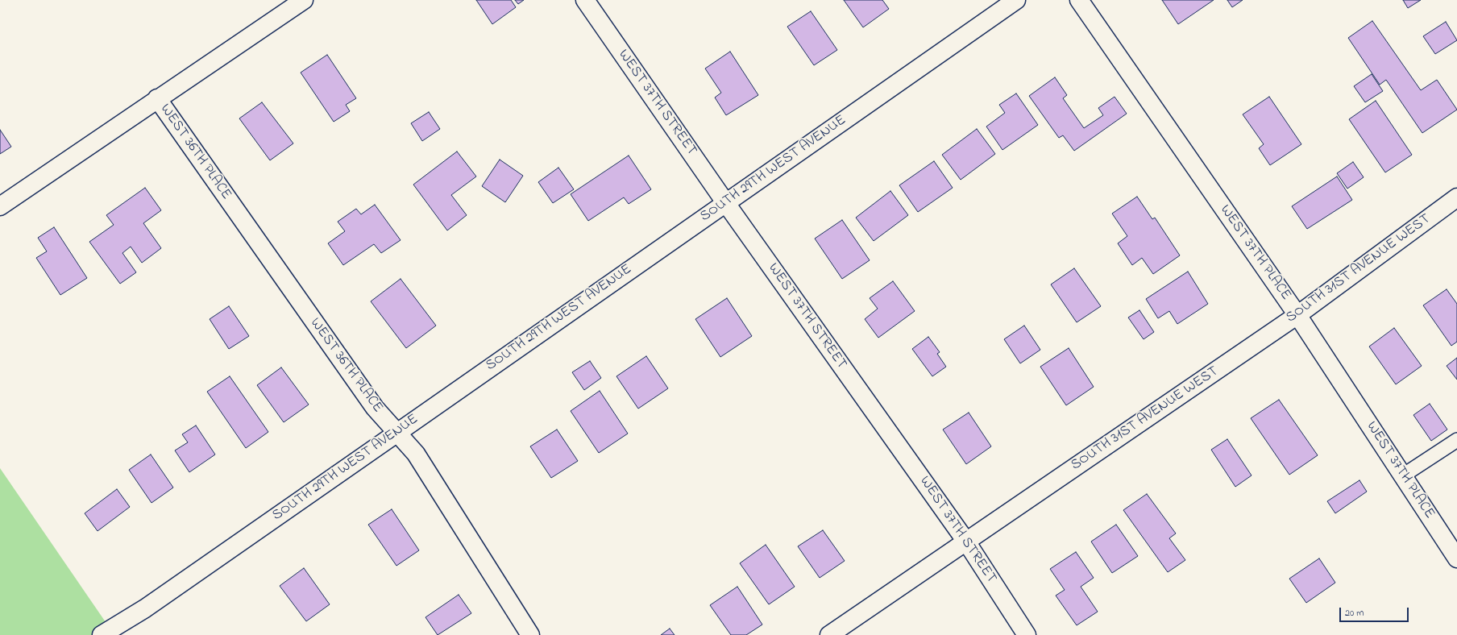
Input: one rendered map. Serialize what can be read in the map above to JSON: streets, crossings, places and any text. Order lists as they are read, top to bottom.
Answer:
{
  "streets": {
    "street": [
      "WEST 37TH STREET",
      "WEST 36TH PLACE",
      "SOUTH 29TH WEST AVENUE",
      "WEST 37TH PLACE",
      "SOUTH 31ST AVENUE WEST"
    ]
  },
  "crossings": [
    ["WEST 37TH STREET", "SOUTH 29TH WEST AVENUE"],
    ["WEST 37TH STREET", "SOUTH 31ST AVENUE WEST"],
    ["WEST 36TH PLACE", "SOUTH 29TH WEST AVENUE"],
    ["WEST 37TH PLACE", "SOUTH 31ST AVENUE WEST"]
  ],
  "scale_bar": "20 m"
}
